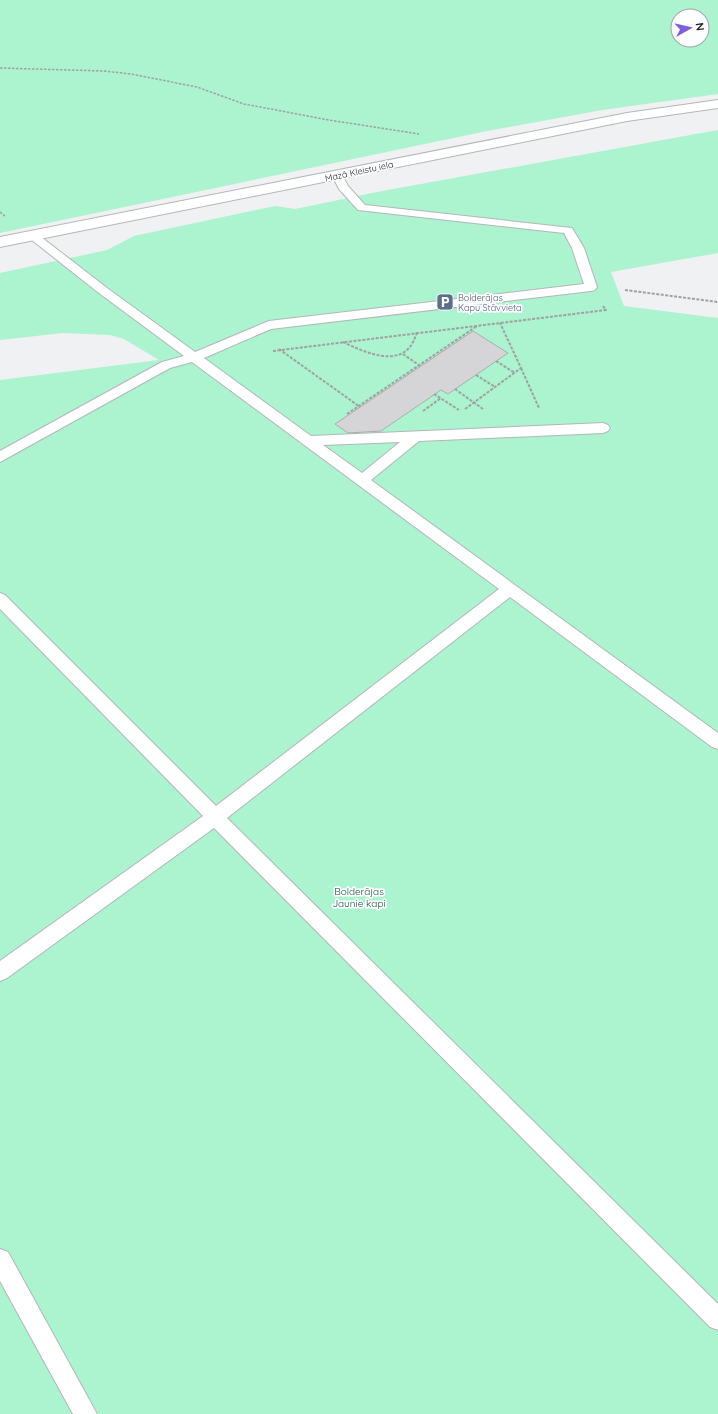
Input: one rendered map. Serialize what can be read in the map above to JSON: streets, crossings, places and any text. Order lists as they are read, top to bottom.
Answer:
{
  "streets": {
    "main road": ["Mazā Kleistu iela"]
  },
  "parks": ["Bolderājas Jaunie kapi"],
  "places": {
    "parking": ["Bolderājas Kapu Stāvvieta"]
  },
  "north": "right"
}
